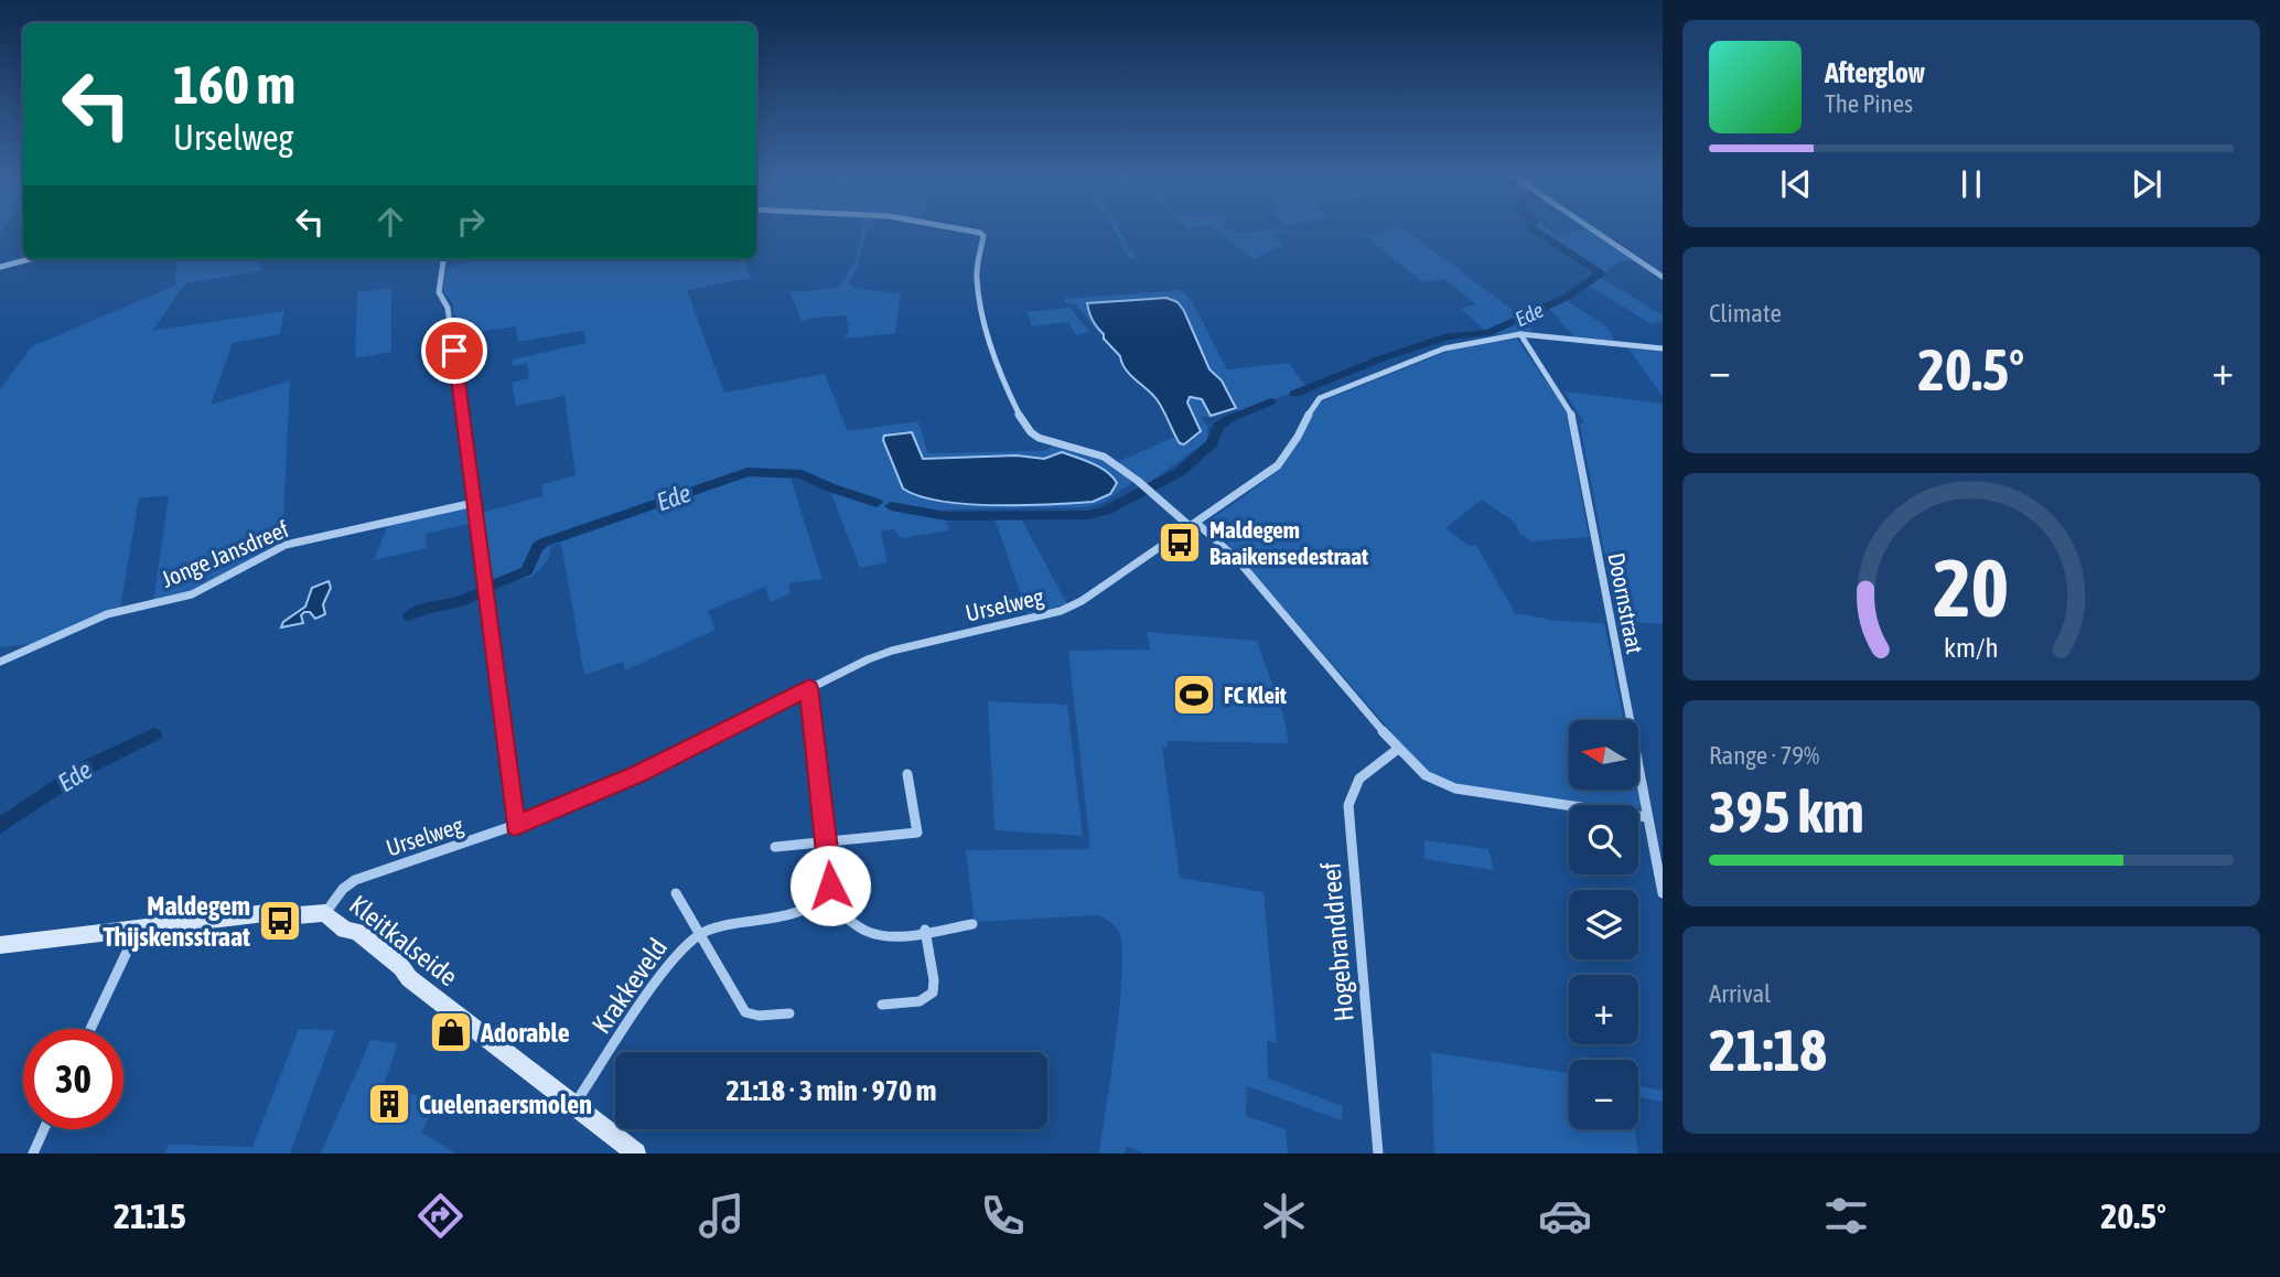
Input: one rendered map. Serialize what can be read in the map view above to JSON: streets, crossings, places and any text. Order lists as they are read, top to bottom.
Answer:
{
  "streets": {
    "street": [
      "Jonge Jansdreef",
      "Doornstraat",
      "Urselweg",
      "Kleitkalseide",
      "Hogebranddreef",
      "Krakkeveld"
    ]
  },
  "crossings": [
    ["Doornstraat", "Urselweg"],
    ["Urselweg", "Kleitkalseide"],
    ["Kleitkalseide", "Krakkeveld"]
  ],
  "water": ["Ede"],
  "places": {
    "bus stop": ["Maldegem Baaikensedestraat", "Maldegem Thijskensstraat"],
    "sports": ["FC Kleit"],
    "shop": ["Adorable"],
    "building": ["Cuelenaersmolen"]
  },
  "north": "left",
  "page": {
    "turn": ["160 m", "Urselweg"],
    "song": ["Afterglow", "The Pines"],
    "tile": [
      "Climate",
      ["Range · 79%", "395 km"],
      ["Arrival", "21:18"]
    ],
    "heat": ["−", "20.5°", "+"],
    "map_buttons": ["+", "−"],
    "limit": "30",
    "trip": "21:18 · 3 min · 970 m",
    "tabs": ["21:15", "20.5°"],
    "gauge": ["20", "km/h"]
  }
}
